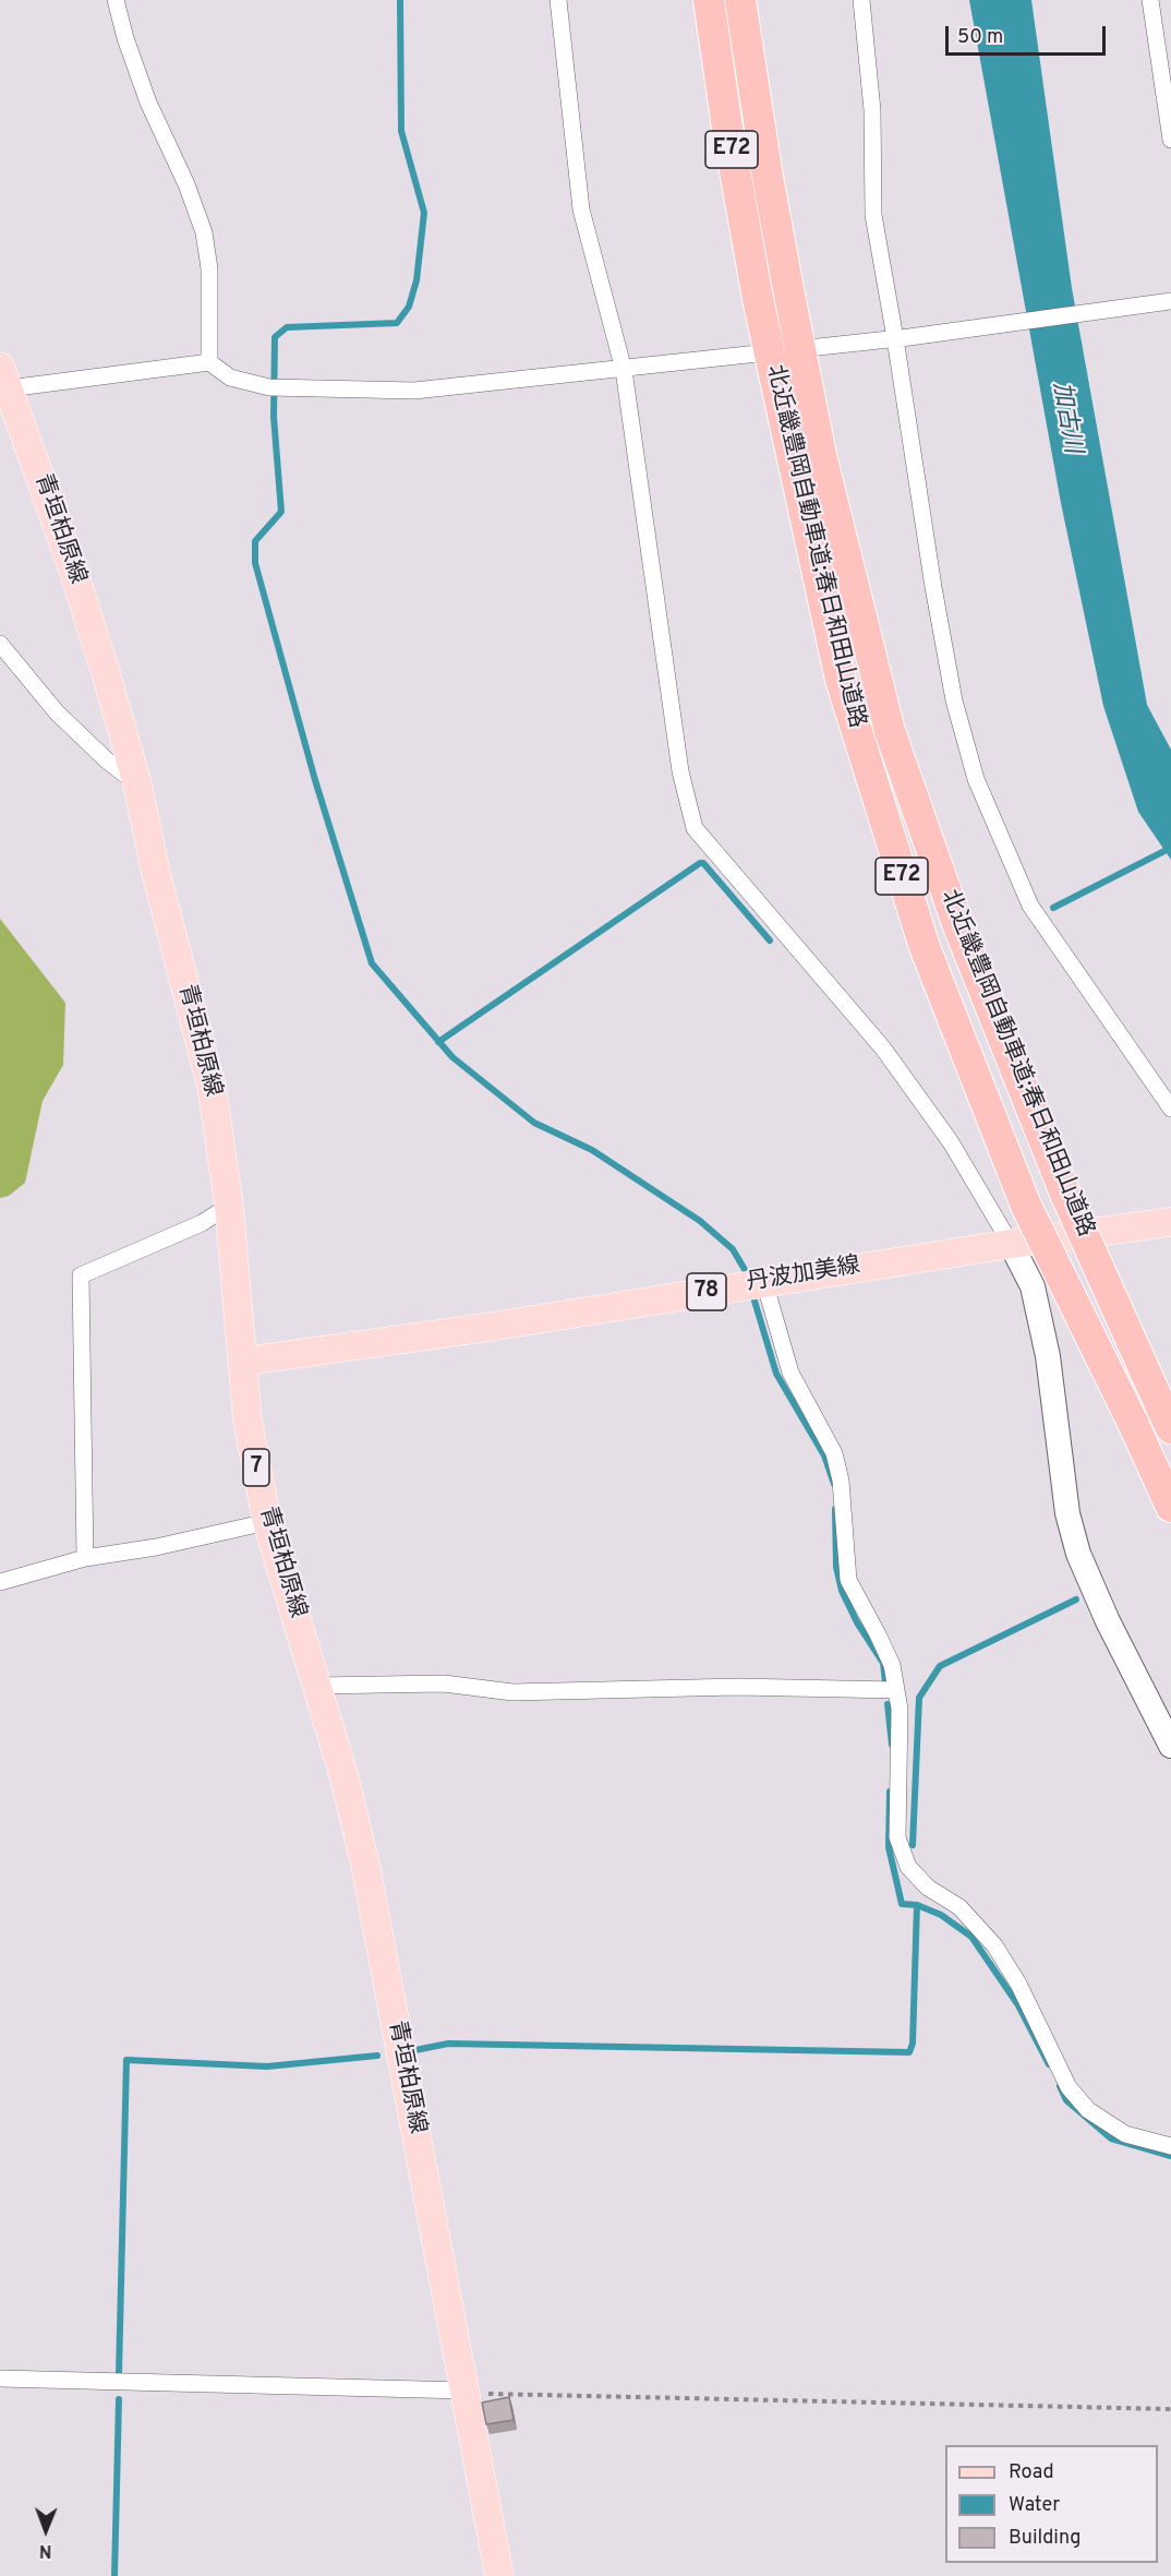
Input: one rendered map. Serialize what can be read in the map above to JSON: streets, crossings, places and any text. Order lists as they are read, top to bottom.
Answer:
{
  "streets": {
    "highway": ["E72", "北近畿豊岡自動車道;春日和田山道路"],
    "main road": [
      "青垣柏原線",
      "丹波加美線",
      "78",
      "7"
    ]
  },
  "crossings": [
    ["青垣柏原線", "丹波加美線"]
  ],
  "water": ["加古川"],
  "legend": ["Road", "Water", "Building"],
  "scale_bar": "50 m",
  "north": "bottom"
}
